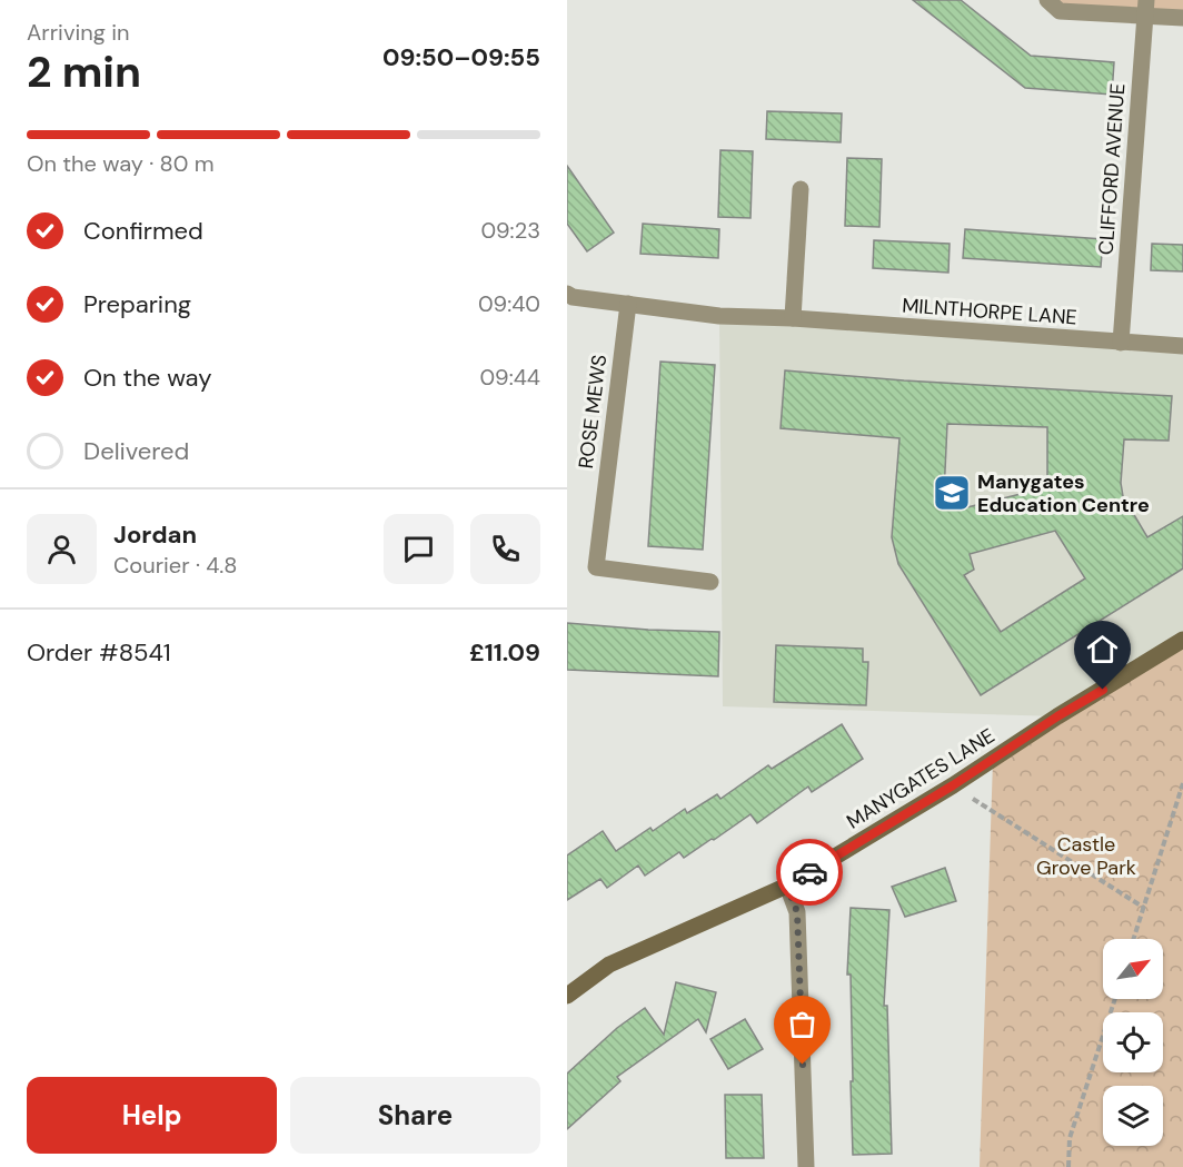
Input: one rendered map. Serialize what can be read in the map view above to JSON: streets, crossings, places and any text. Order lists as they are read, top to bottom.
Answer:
{
  "streets": {
    "street": [
      "CLIFFORD AVENUE",
      "MILNTHORPE LANE",
      "ROSE MEWS",
      "MANYGATES LANE"
    ]
  },
  "crossings": [
    ["CLIFFORD AVENUE", "MILNTHORPE LANE"],
    ["MILNTHORPE LANE", "ROSE MEWS"]
  ],
  "parks": ["Castle Grove Park"],
  "places": {
    "school or university": ["Manygates Education Centre"]
  },
  "north": "top right",
  "page": {
    "heading": ["2 min", "Arriving in", "09:50–09:55"],
    "panel": [
      "Jordan",
      "Courier · 4.8",
      "Order #8541",
      "£11.09"
    ],
    "bar": "On the way · 80 m",
    "list": [
      ["Confirmed", "09:23"],
      ["Preparing", "09:40"],
      ["On the way", "09:44"],
      "Delivered"
    ],
    "buttons": ["Help", "Share"]
  }
}
